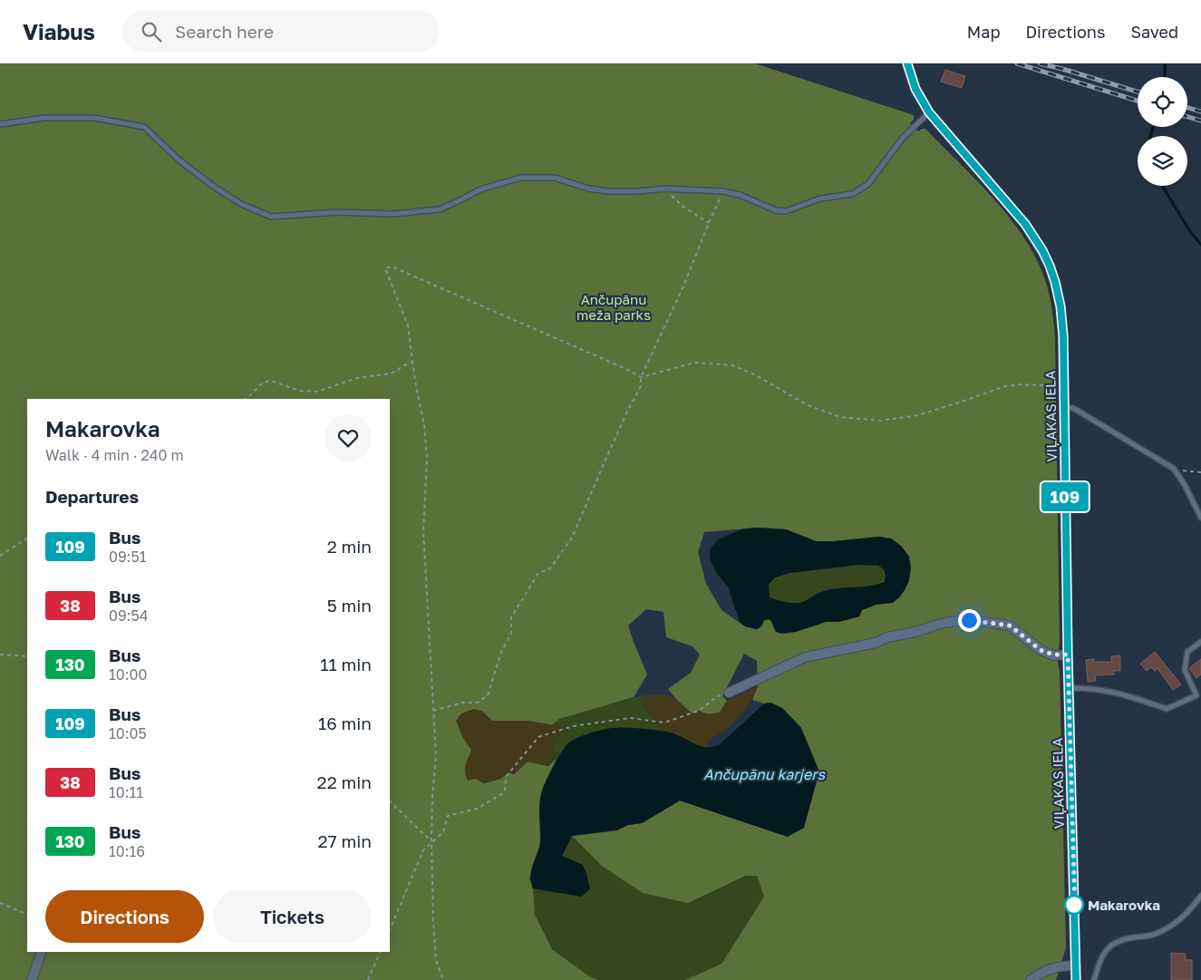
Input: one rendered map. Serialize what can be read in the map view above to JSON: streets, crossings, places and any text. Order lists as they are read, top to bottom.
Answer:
{
  "streets": {
    "street": ["VIĻAKAS IELA"]
  },
  "water": ["Ančupānu karjers"],
  "parks": ["Ančupānu meža parks"],
  "places": ["Makarovka"],
  "lines": ["bus line 109"],
  "page": {
    "header": "Viabus",
    "search": "Search here",
    "nav": ["Map", "Directions", "Saved"],
    "on_map": "109",
    "heading": [
      ["Makarovka", "Walk · 4 min · 240 m"],
      "Departures"
    ],
    "list": [
      {
        "mark": "109",
        "name": "Bus",
        "note": "09:51",
        "value": "2 min"
      },
      {
        "mark": "38",
        "name": "Bus",
        "note": "09:54",
        "value": "5 min"
      },
      {
        "mark": "130",
        "name": "Bus",
        "note": "10:00",
        "value": "11 min"
      },
      {
        "mark": "109",
        "name": "Bus",
        "note": "10:05",
        "value": "16 min"
      },
      {
        "mark": "38",
        "name": "Bus",
        "note": "10:11",
        "value": "22 min"
      },
      {
        "mark": "130",
        "name": "Bus",
        "note": "10:16",
        "value": "27 min"
      }
    ],
    "buttons": ["Directions", "Tickets"]
  }
}
